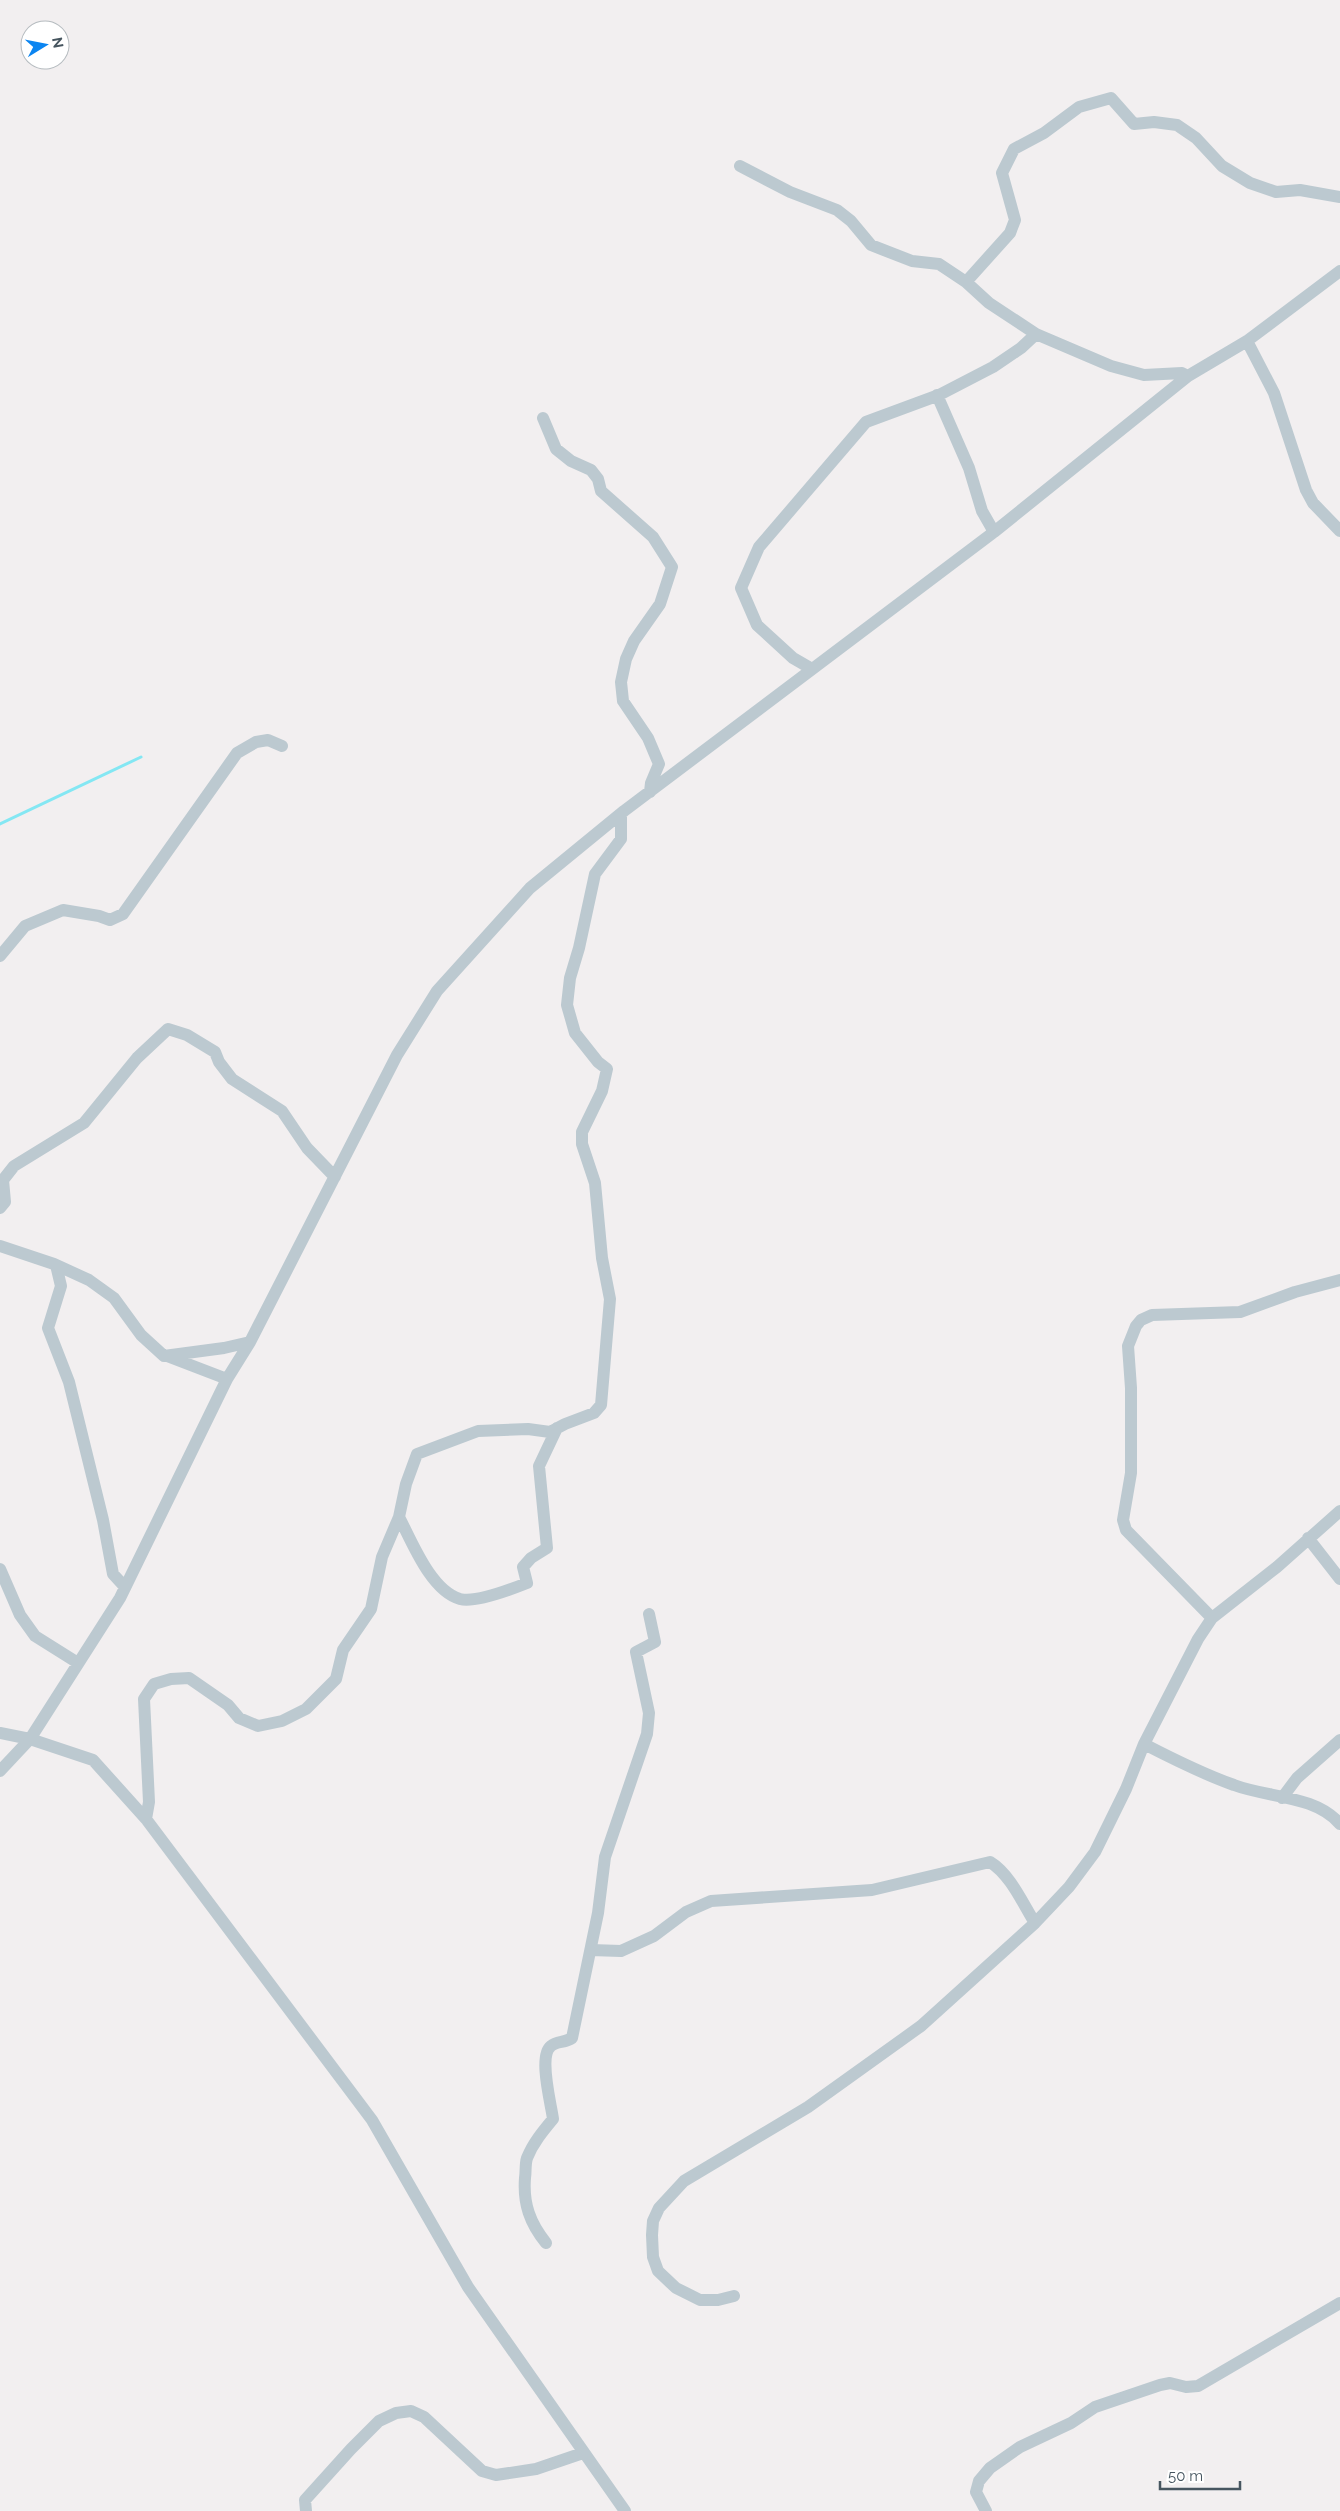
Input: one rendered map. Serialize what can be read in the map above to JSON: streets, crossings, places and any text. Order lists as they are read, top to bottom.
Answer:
{
  "scale_bar": "50 m",
  "north": "right"
}
